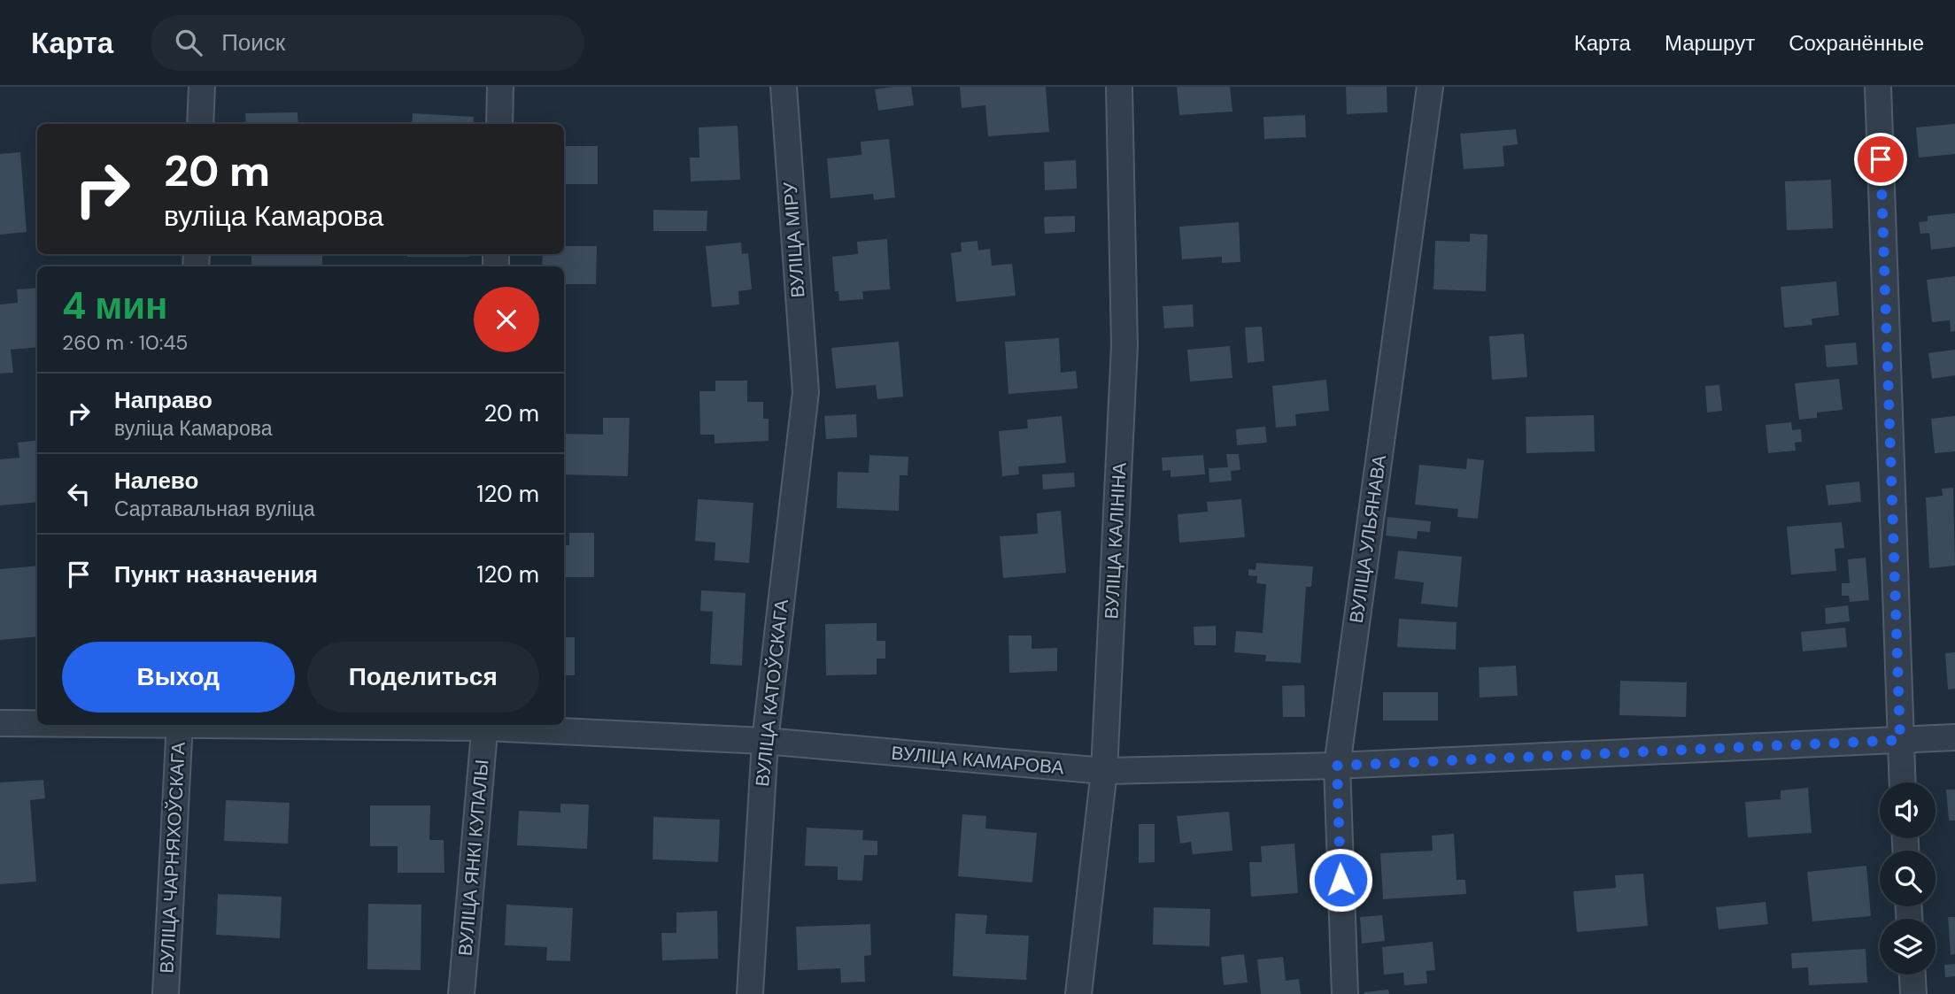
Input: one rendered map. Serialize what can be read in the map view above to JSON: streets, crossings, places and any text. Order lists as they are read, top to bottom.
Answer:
{
  "streets": {
    "street": [
      "ВУЛІЦА МІРУ",
      "ВУЛІЦА УЛЬЯНАВА",
      "ВУЛІЦА КАЛІНІНА",
      "ВУЛІЦА КАТОЎСКАГА",
      "ВУЛІЦА КАМАРОВА",
      "ВУЛІЦА ЧАРНЯХОЎСКАГА",
      "ВУЛІЦА ЯНКІ КУПАЛЫ"
    ]
  },
  "crossings": [
    ["ВУЛІЦА МІРУ", "ВУЛІЦА КАТОЎСКАГА"],
    ["ВУЛІЦА УЛЬЯНАВА", "ВУЛІЦА КАМАРОВА"],
    ["ВУЛІЦА КАЛІНІНА", "ВУЛІЦА КАМАРОВА"],
    ["ВУЛІЦА КАТОЎСКАГА", "ВУЛІЦА КАМАРОВА"],
    ["ВУЛІЦА КАМАРОВА", "ВУЛІЦА ЯНКІ КУПАЛЫ"]
  ],
  "page": {
    "header": "Карта",
    "search": "Поиск",
    "nav": ["Карта", "Маршрут", "Сохранённые"],
    "turn": ["20 m", "вуліца Камарова"],
    "heading": ["4 мин", "260 m · 10:45"],
    "list": [
      {
        "name": "Направо",
        "note": "вуліца Камарова",
        "value": "20 m"
      },
      {
        "name": "Налево",
        "note": "Сартавальная вуліца",
        "value": "120 m"
      },
      {
        "name": "Пункт назначения",
        "value": "120 m"
      }
    ],
    "buttons": ["Выход", "Поделиться"]
  }
}
